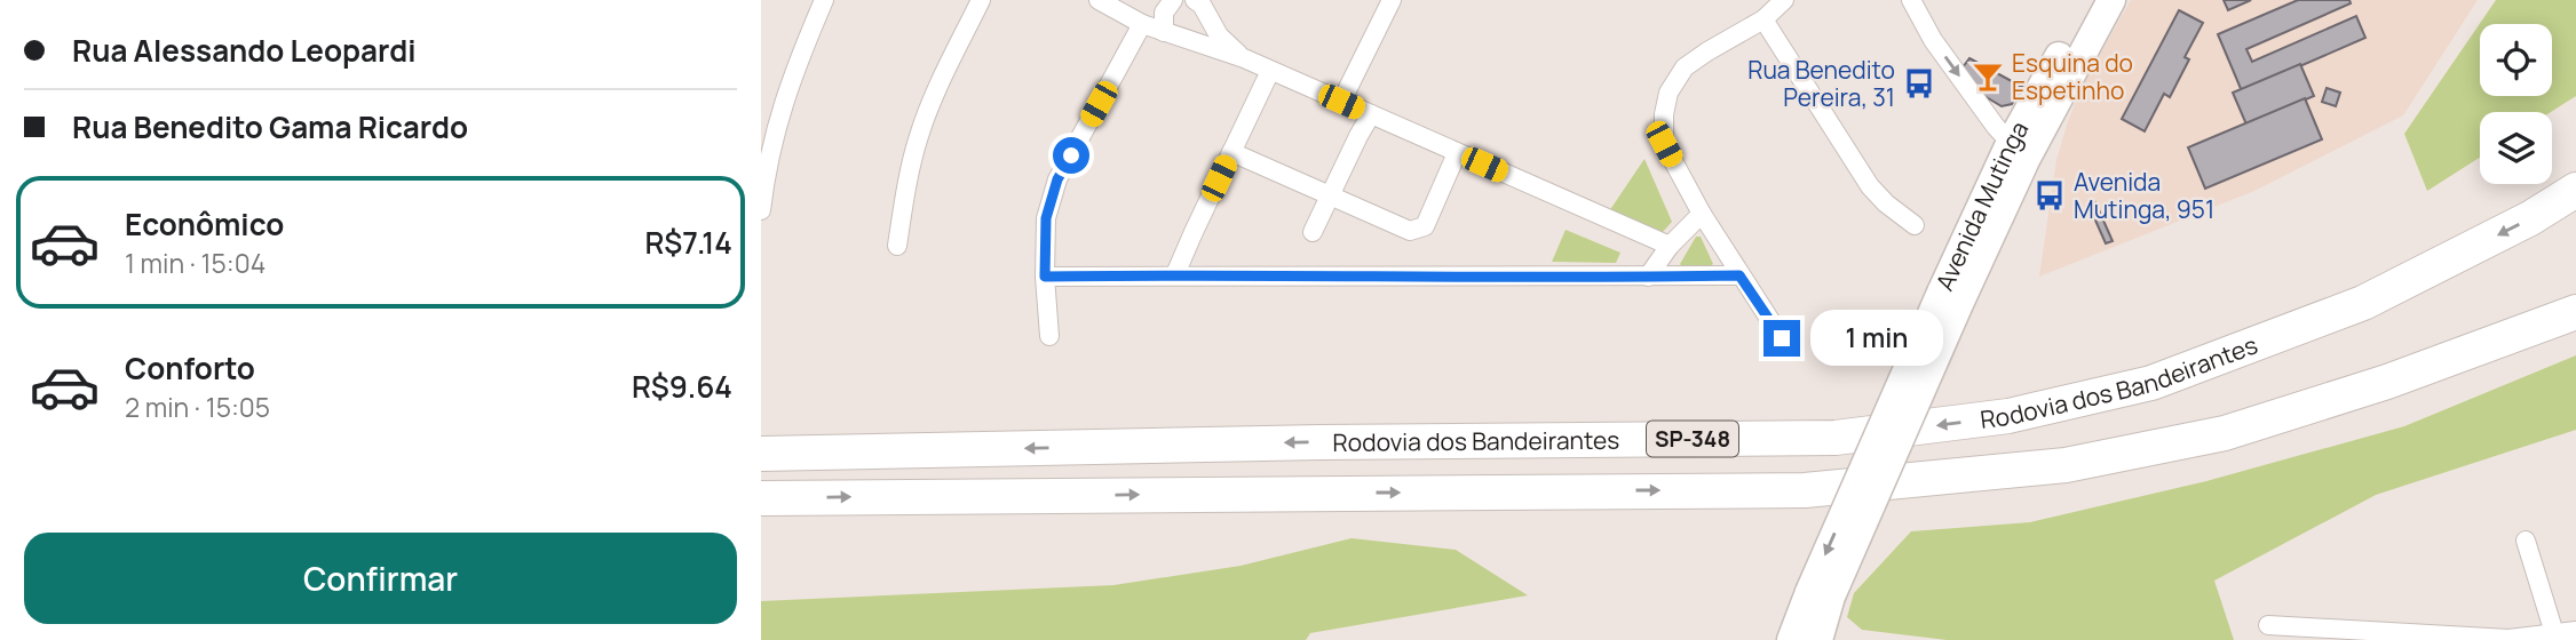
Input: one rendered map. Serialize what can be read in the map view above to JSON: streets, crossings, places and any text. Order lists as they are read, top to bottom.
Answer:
{
  "streets": {
    "highway": ["Rodovia dos Bandeirantes", "SP-348"],
    "main road": ["Avenida Mutinga"]
  },
  "places": {
    "bar": ["Esquina do Espetinho"],
    "bus stop": ["Rua Benedito Pereira, 31", "Avenida Mutinga, 951"]
  },
  "page": {
    "banner": ["Rua Alessando Leopardi", "Rua Benedito Gama Ricardo"],
    "list": [
      {
        "name": "Econômico",
        "note": "1 min · 15:04",
        "value": "R$7.14"
      },
      {
        "name": "Conforto",
        "note": "2 min · 15:05",
        "value": "R$9.64"
      }
    ],
    "bubble": "1 min",
    "buttons": "Confirmar"
  }
}
